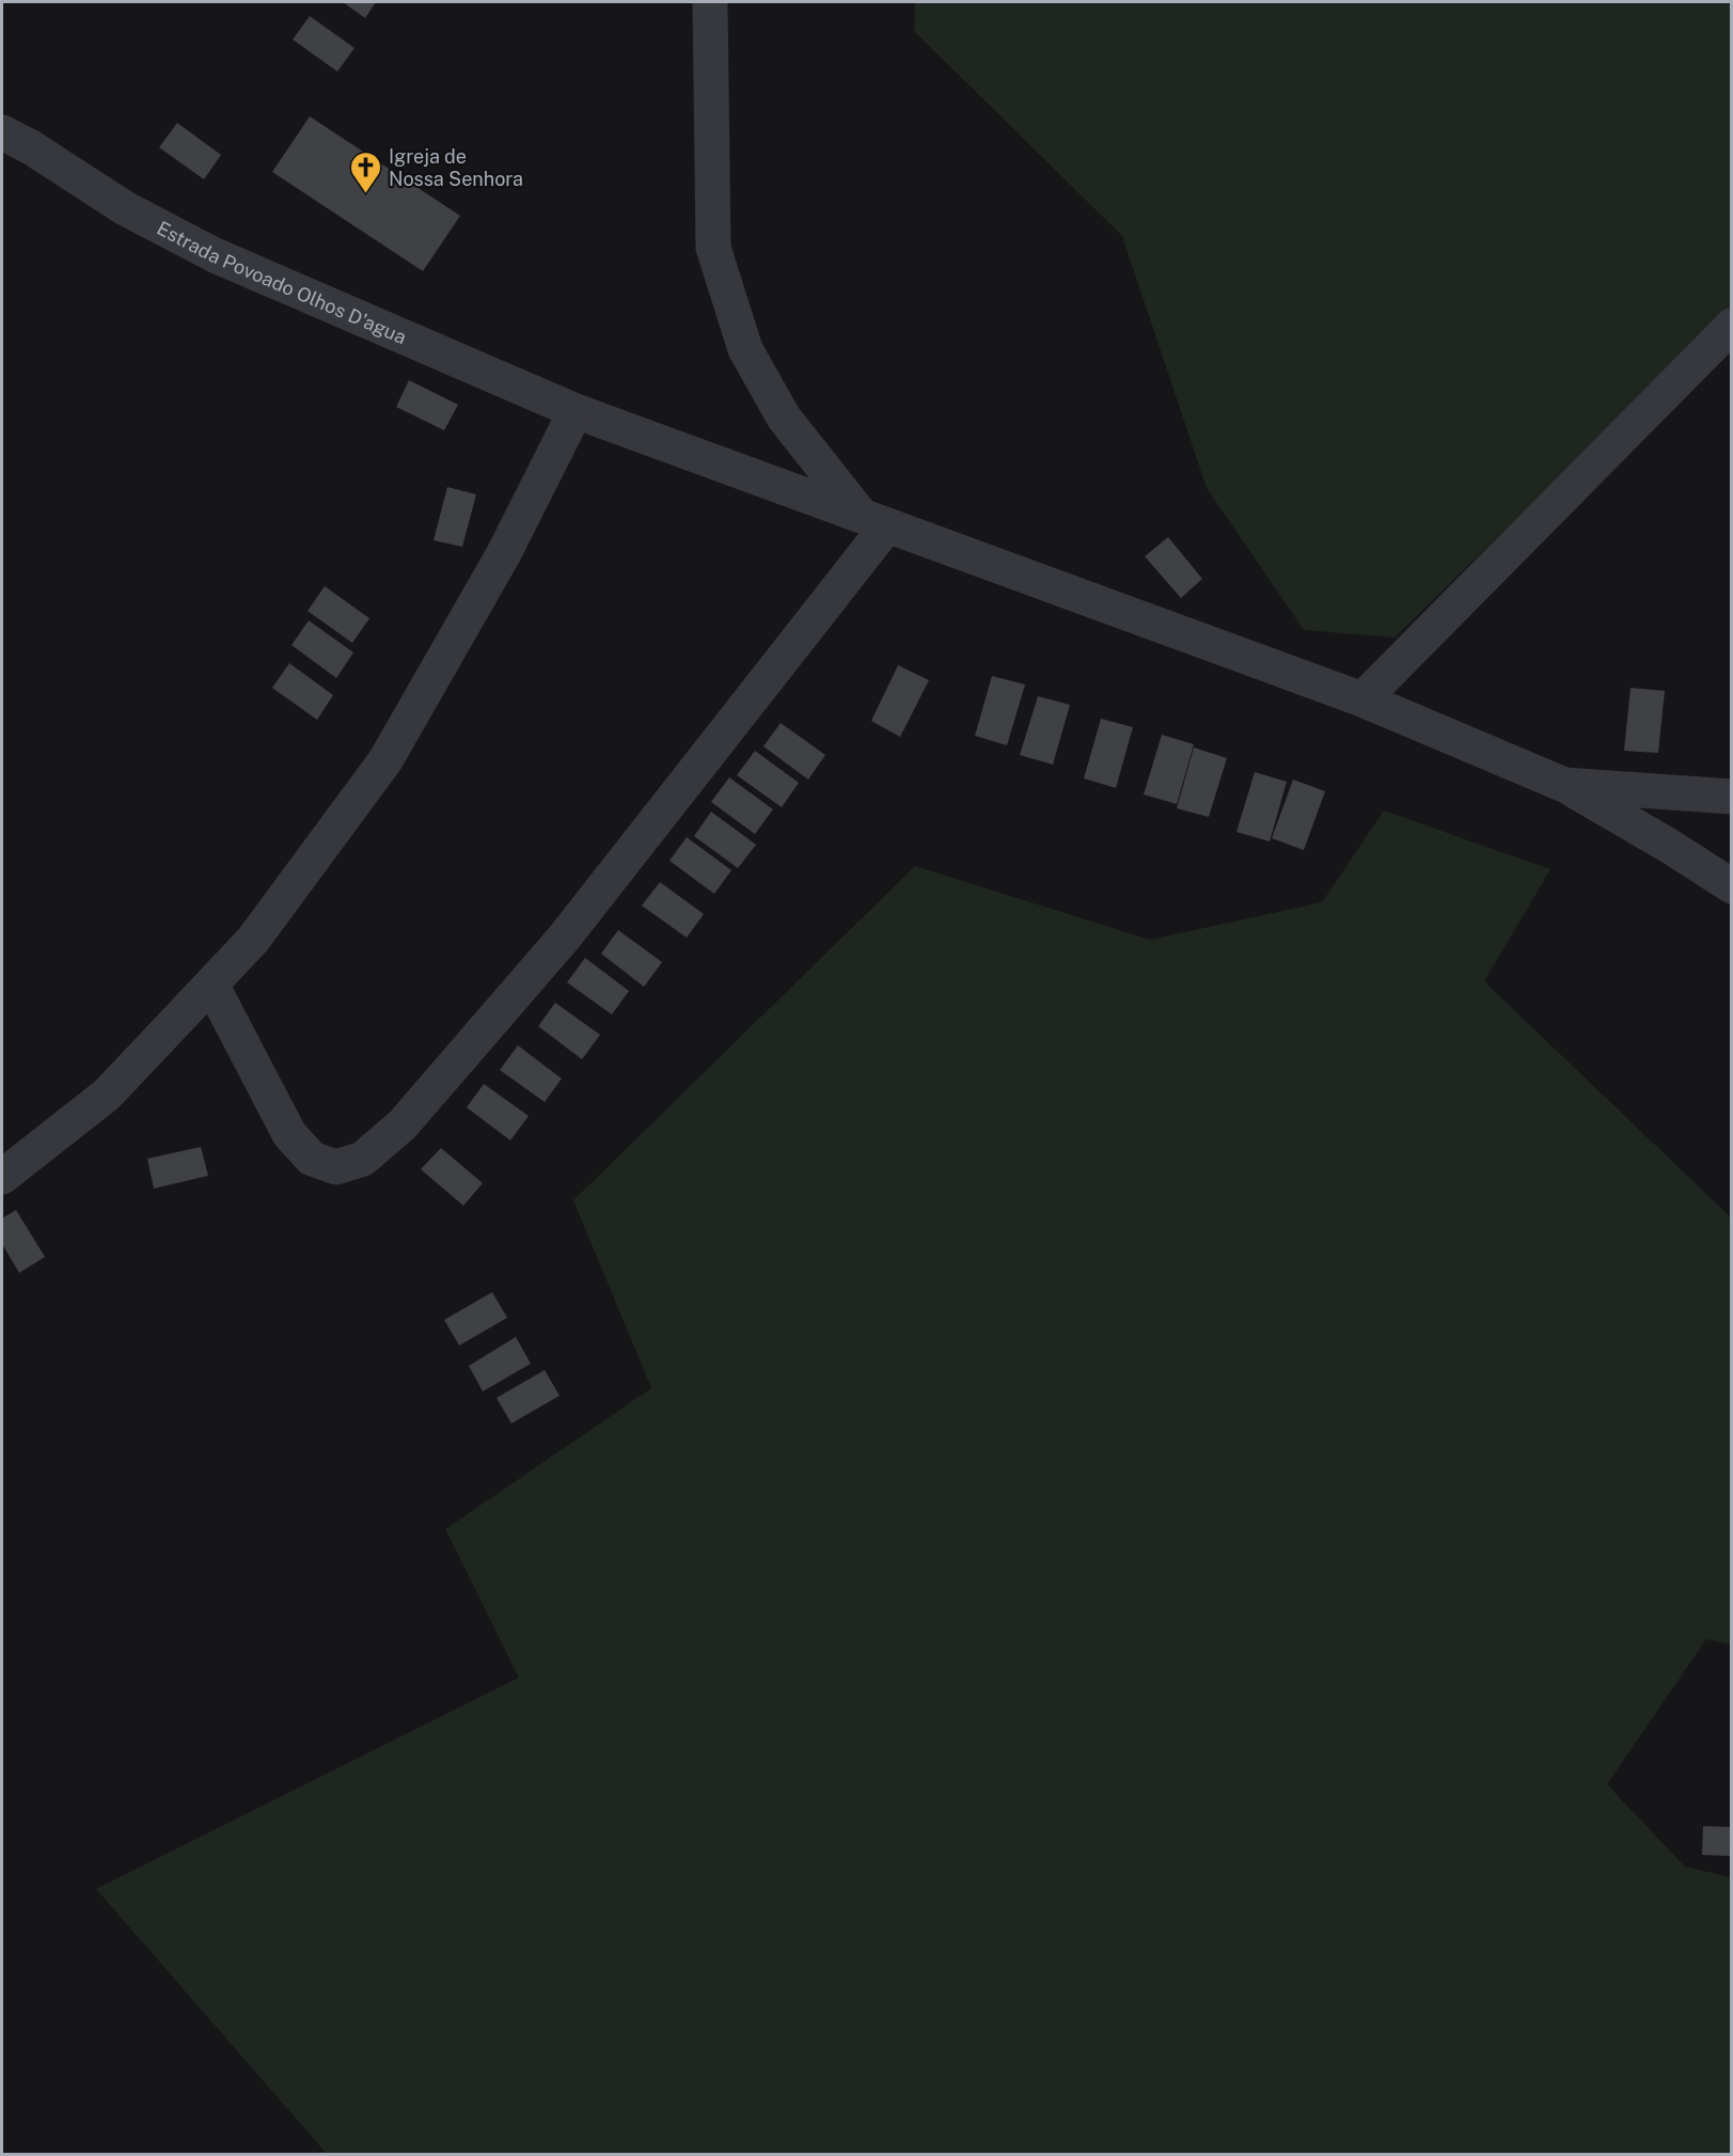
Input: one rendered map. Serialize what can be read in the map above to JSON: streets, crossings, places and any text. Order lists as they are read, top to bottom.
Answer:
{
  "streets": {
    "street": ["Estrada Povoado Olhos D'agua"]
  },
  "places": {
    "church": ["Igreja de Nossa Senhora"]
  }
}
